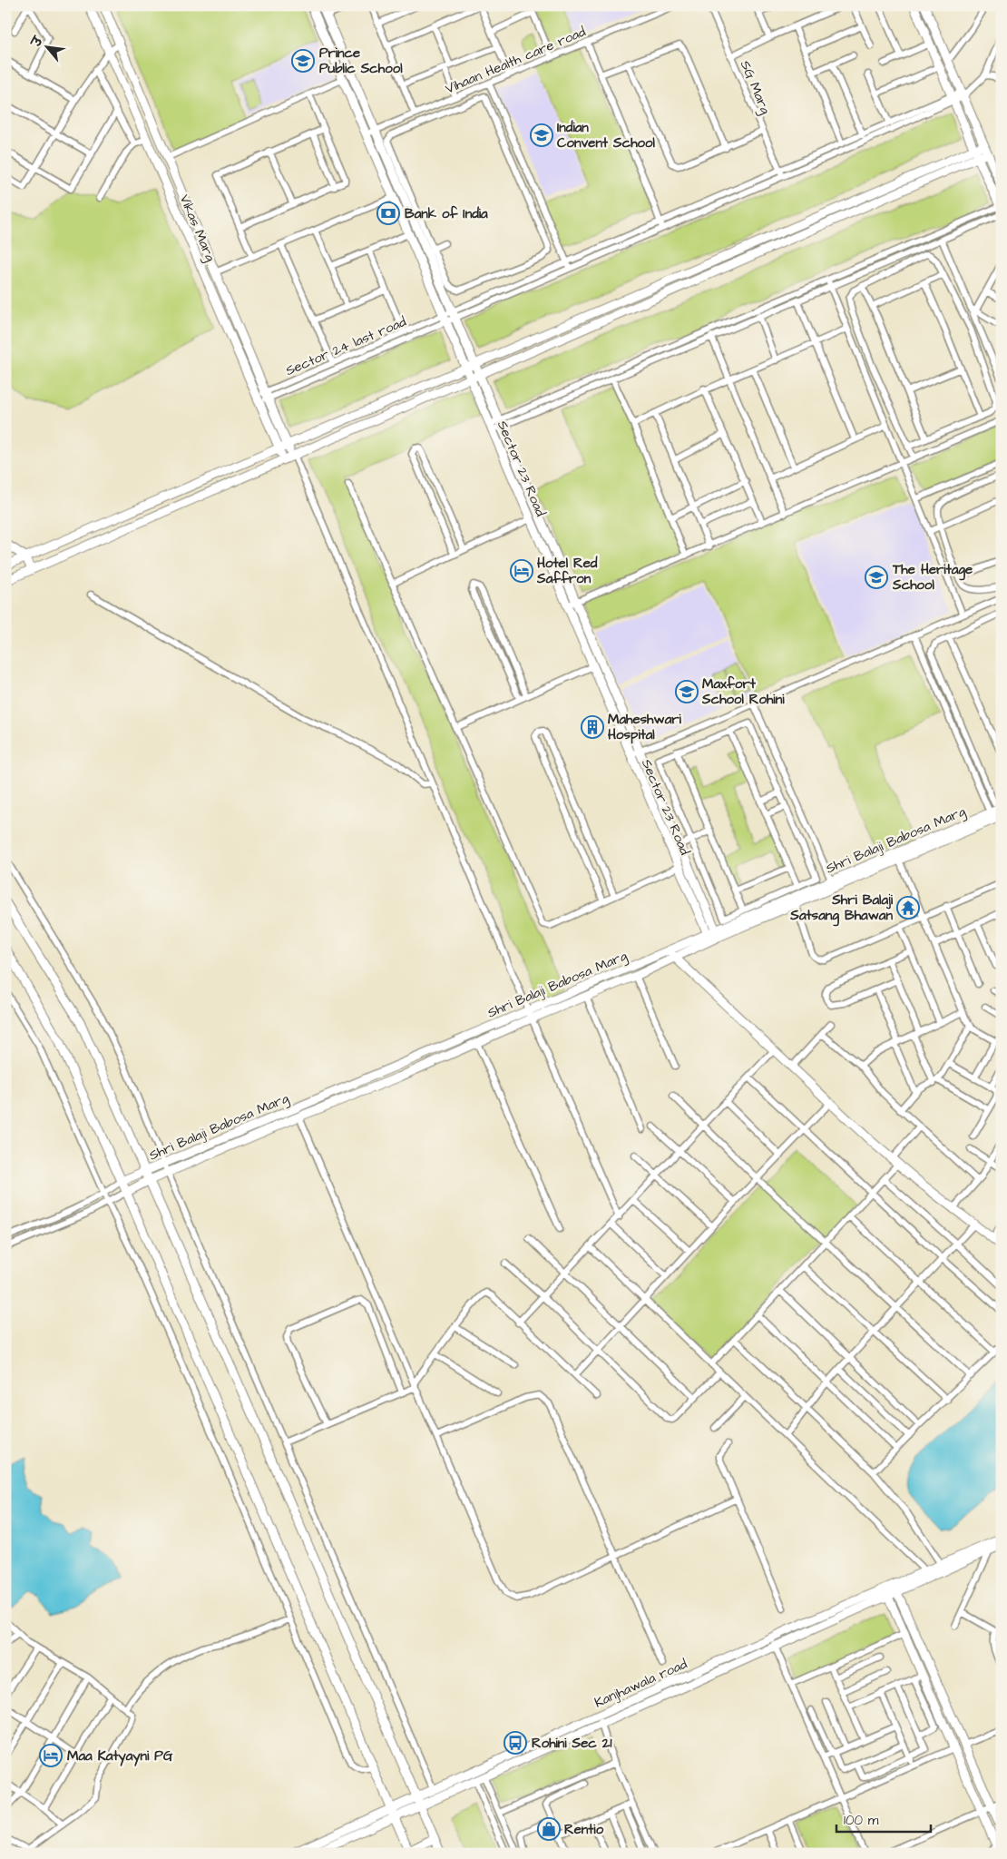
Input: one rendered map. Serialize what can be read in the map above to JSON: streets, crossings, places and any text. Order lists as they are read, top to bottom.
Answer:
{
  "streets": {
    "street": [
      "Vihaan Health care road",
      "SG Marg",
      "Vikas Marg",
      "Sector 24 last road",
      "Sector 23 Road",
      "Shri Balaji Babosa Marg",
      "Kanjhawala road"
    ]
  },
  "crossings": [
    ["Vihaan Health care road", "Sector 23 Road"],
    ["Vikas Marg", "Sector 24 last road"],
    ["Sector 24 last road", "Sector 23 Road"],
    ["Sector 23 Road", "Shri Balaji Babosa Marg"]
  ],
  "places": {
    "school or university": [
      "Prince Public School",
      "Indian Convent School",
      "The Heritage School",
      "Maxfort School Rohini"
    ],
    "bank": ["Bank of India"],
    "hotel": ["Hotel Red Saffron", "Maa Katyayni PG"],
    "building": ["Maheshwari Hospital"],
    "temple": ["Shri Balaji Satsang Bhawan"],
    "bus stop": ["Rohini Sec 21"],
    "shop": ["Rentio"]
  },
  "scale_bar": "100 m",
  "north": "top left"
}
